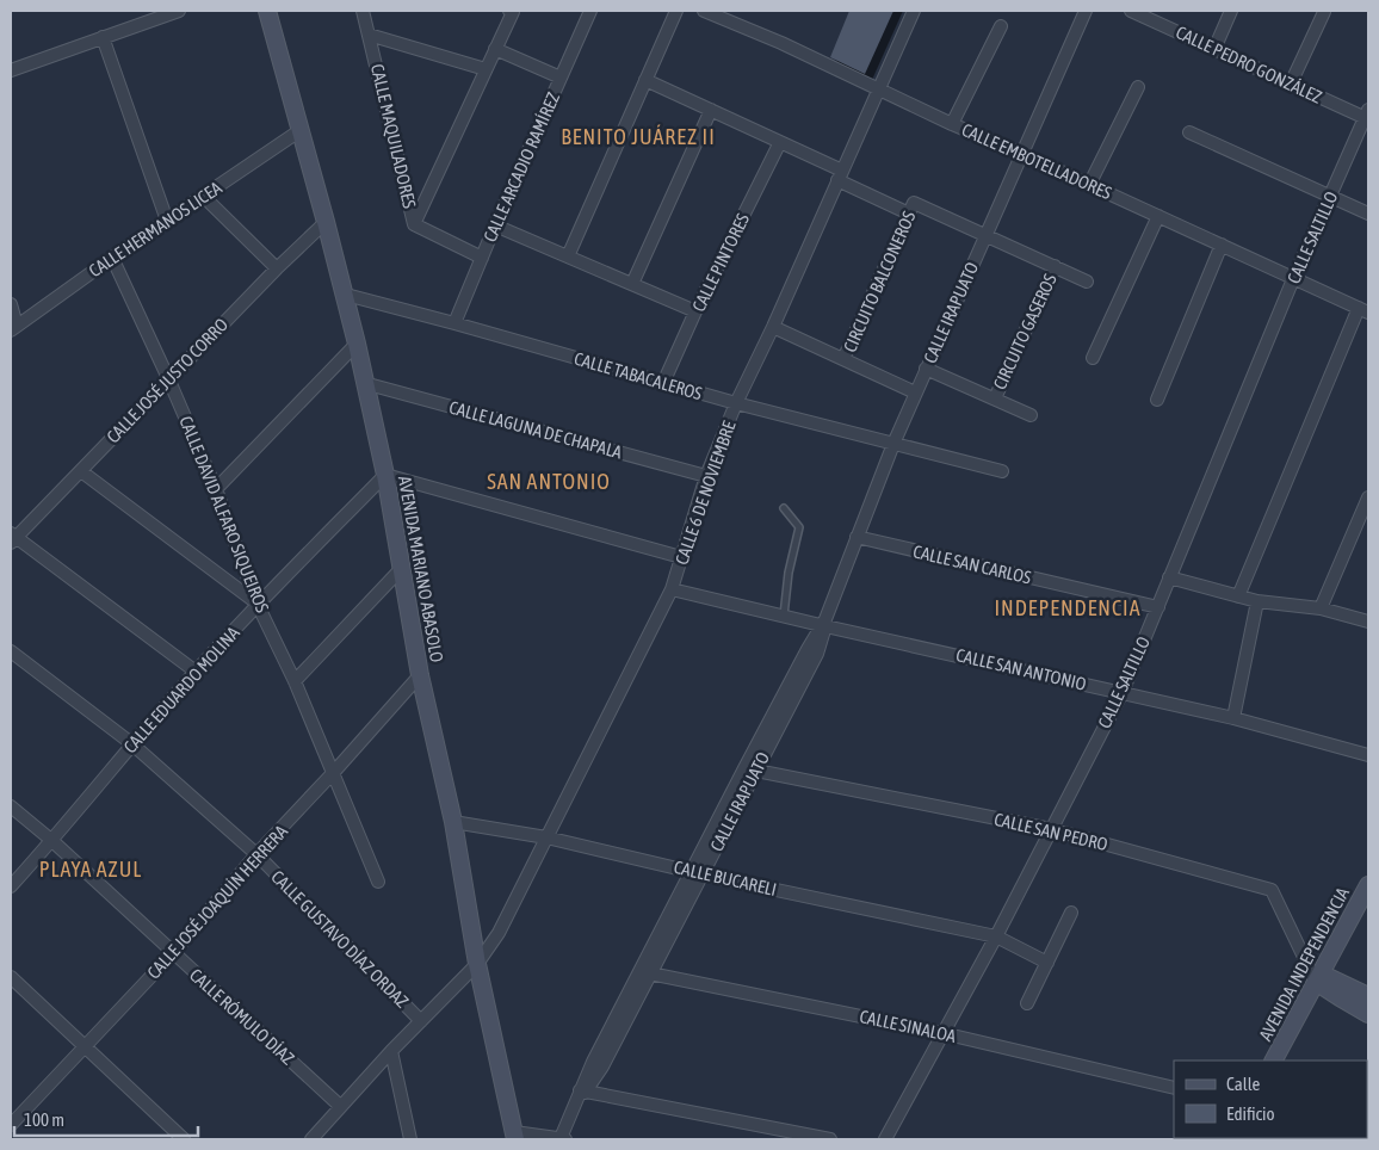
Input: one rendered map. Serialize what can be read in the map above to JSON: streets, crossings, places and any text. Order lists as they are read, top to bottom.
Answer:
{
  "streets": {
    "street": [
      "CALLE PEDRO GONZÁLEZ",
      "CALLE MAQUILADORES",
      "CALLE EMBOTELLADORES",
      "CALLE ARCADIO RAMÍREZ",
      "CALLE HERMANOS LICEA",
      "CALLE SALTILLO",
      "CALLE PINTORES",
      "CIRCUITO BALCONEROS",
      "CALLE IRAPUATO",
      "CIRCUITO GASEROS",
      "CALLE TABACALEROS",
      "CALLE JOSÉ JUSTO CORRO",
      "CALLE LAGUNA DE CHAPALA",
      "CALLE 6 DE NOVIEMBRE",
      "CALLE DAVID ALFARO SIQUEIROS",
      "CALLE SAN CARLOS",
      "AVENIDA MARIANO ABASOLO",
      "CALLE SAN ANTONIO",
      "CALLE EDUARDO MOLINA",
      "CALLE SAN PEDRO",
      "CALLE BUCARELI",
      "CALLE JOSÉ JOAQUÍN HERRERA",
      "CALLE GUSTAVO DÍAZ ORDAZ",
      "AVENIDA INDEPENDENCIA",
      "CALLE RÓMULO DÍAZ",
      "CALLE SINALOA"
    ]
  },
  "crossings": [
    ["CALLE PEDRO GONZÁLEZ", "CALLE SALTILLO"],
    ["CALLE MAQUILADORES", "CALLE ARCADIO RAMÍREZ"],
    ["CALLE EMBOTELLADORES", "CALLE SALTILLO"],
    ["CALLE EMBOTELLADORES", "CALLE IRAPUATO"],
    ["CALLE EMBOTELLADORES", "CALLE 6 DE NOVIEMBRE"],
    ["CALLE ARCADIO RAMÍREZ", "CALLE TABACALEROS"],
    ["CALLE HERMANOS LICEA", "CALLE DAVID ALFARO SIQUEIROS"],
    ["CALLE HERMANOS LICEA", "AVENIDA MARIANO ABASOLO"],
    ["CALLE SALTILLO", "CALLE SAN CARLOS"],
    ["CALLE SALTILLO", "CALLE SAN ANTONIO"],
    ["CALLE SALTILLO", "CALLE SAN PEDRO"],
    ["CALLE SALTILLO", "CALLE BUCARELI"],
    ["CALLE SALTILLO", "CALLE SINALOA"],
    ["CALLE PINTORES", "CALLE TABACALEROS"],
    ["CIRCUITO BALCONEROS", "CALLE IRAPUATO"],
    ["CIRCUITO BALCONEROS", "CIRCUITO GASEROS"],
    ["CALLE IRAPUATO", "CIRCUITO GASEROS"],
    ["CALLE IRAPUATO", "CALLE TABACALEROS"],
    ["CALLE IRAPUATO", "CALLE SAN CARLOS"],
    ["CALLE IRAPUATO", "CALLE SAN ANTONIO"],
    ["CALLE IRAPUATO", "CALLE SAN PEDRO"],
    ["CALLE IRAPUATO", "CALLE BUCARELI"],
    ["CALLE IRAPUATO", "CALLE SINALOA"],
    ["CALLE TABACALEROS", "CALLE 6 DE NOVIEMBRE"],
    ["CALLE TABACALEROS", "AVENIDA MARIANO ABASOLO"],
    ["CALLE JOSÉ JUSTO CORRO", "CALLE DAVID ALFARO SIQUEIROS"],
    ["CALLE JOSÉ JUSTO CORRO", "AVENIDA MARIANO ABASOLO"],
    ["CALLE LAGUNA DE CHAPALA", "CALLE 6 DE NOVIEMBRE"],
    ["CALLE LAGUNA DE CHAPALA", "AVENIDA MARIANO ABASOLO"],
    ["CALLE 6 DE NOVIEMBRE", "AVENIDA MARIANO ABASOLO"],
    ["CALLE 6 DE NOVIEMBRE", "CALLE SAN ANTONIO"],
    ["CALLE 6 DE NOVIEMBRE", "CALLE BUCARELI"],
    ["CALLE 6 DE NOVIEMBRE", "CALLE GUSTAVO DÍAZ ORDAZ"],
    ["CALLE 6 DE NOVIEMBRE", "CALLE RÓMULO DÍAZ"],
    ["CALLE DAVID ALFARO SIQUEIROS", "CALLE EDUARDO MOLINA"],
    ["CALLE DAVID ALFARO SIQUEIROS", "CALLE JOSÉ JOAQUÍN HERRERA"],
    ["AVENIDA MARIANO ABASOLO", "CALLE EDUARDO MOLINA"],
    ["AVENIDA MARIANO ABASOLO", "CALLE BUCARELI"],
    ["AVENIDA MARIANO ABASOLO", "CALLE JOSÉ JOAQUÍN HERRERA"],
    ["CALLE EDUARDO MOLINA", "CALLE GUSTAVO DÍAZ ORDAZ"],
    ["CALLE EDUARDO MOLINA", "CALLE RÓMULO DÍAZ"],
    ["CALLE SAN PEDRO", "AVENIDA INDEPENDENCIA"],
    ["CALLE JOSÉ JOAQUÍN HERRERA", "CALLE GUSTAVO DÍAZ ORDAZ"],
    ["CALLE JOSÉ JOAQUÍN HERRERA", "CALLE RÓMULO DÍAZ"]
  ],
  "districts": [
    "BENITO JUÁREZ II",
    "SAN ANTONIO",
    "INDEPENDENCIA",
    "PLAYA AZUL"
  ],
  "legend": ["Calle", "Edificio"],
  "scale_bar": "100 m"
}
